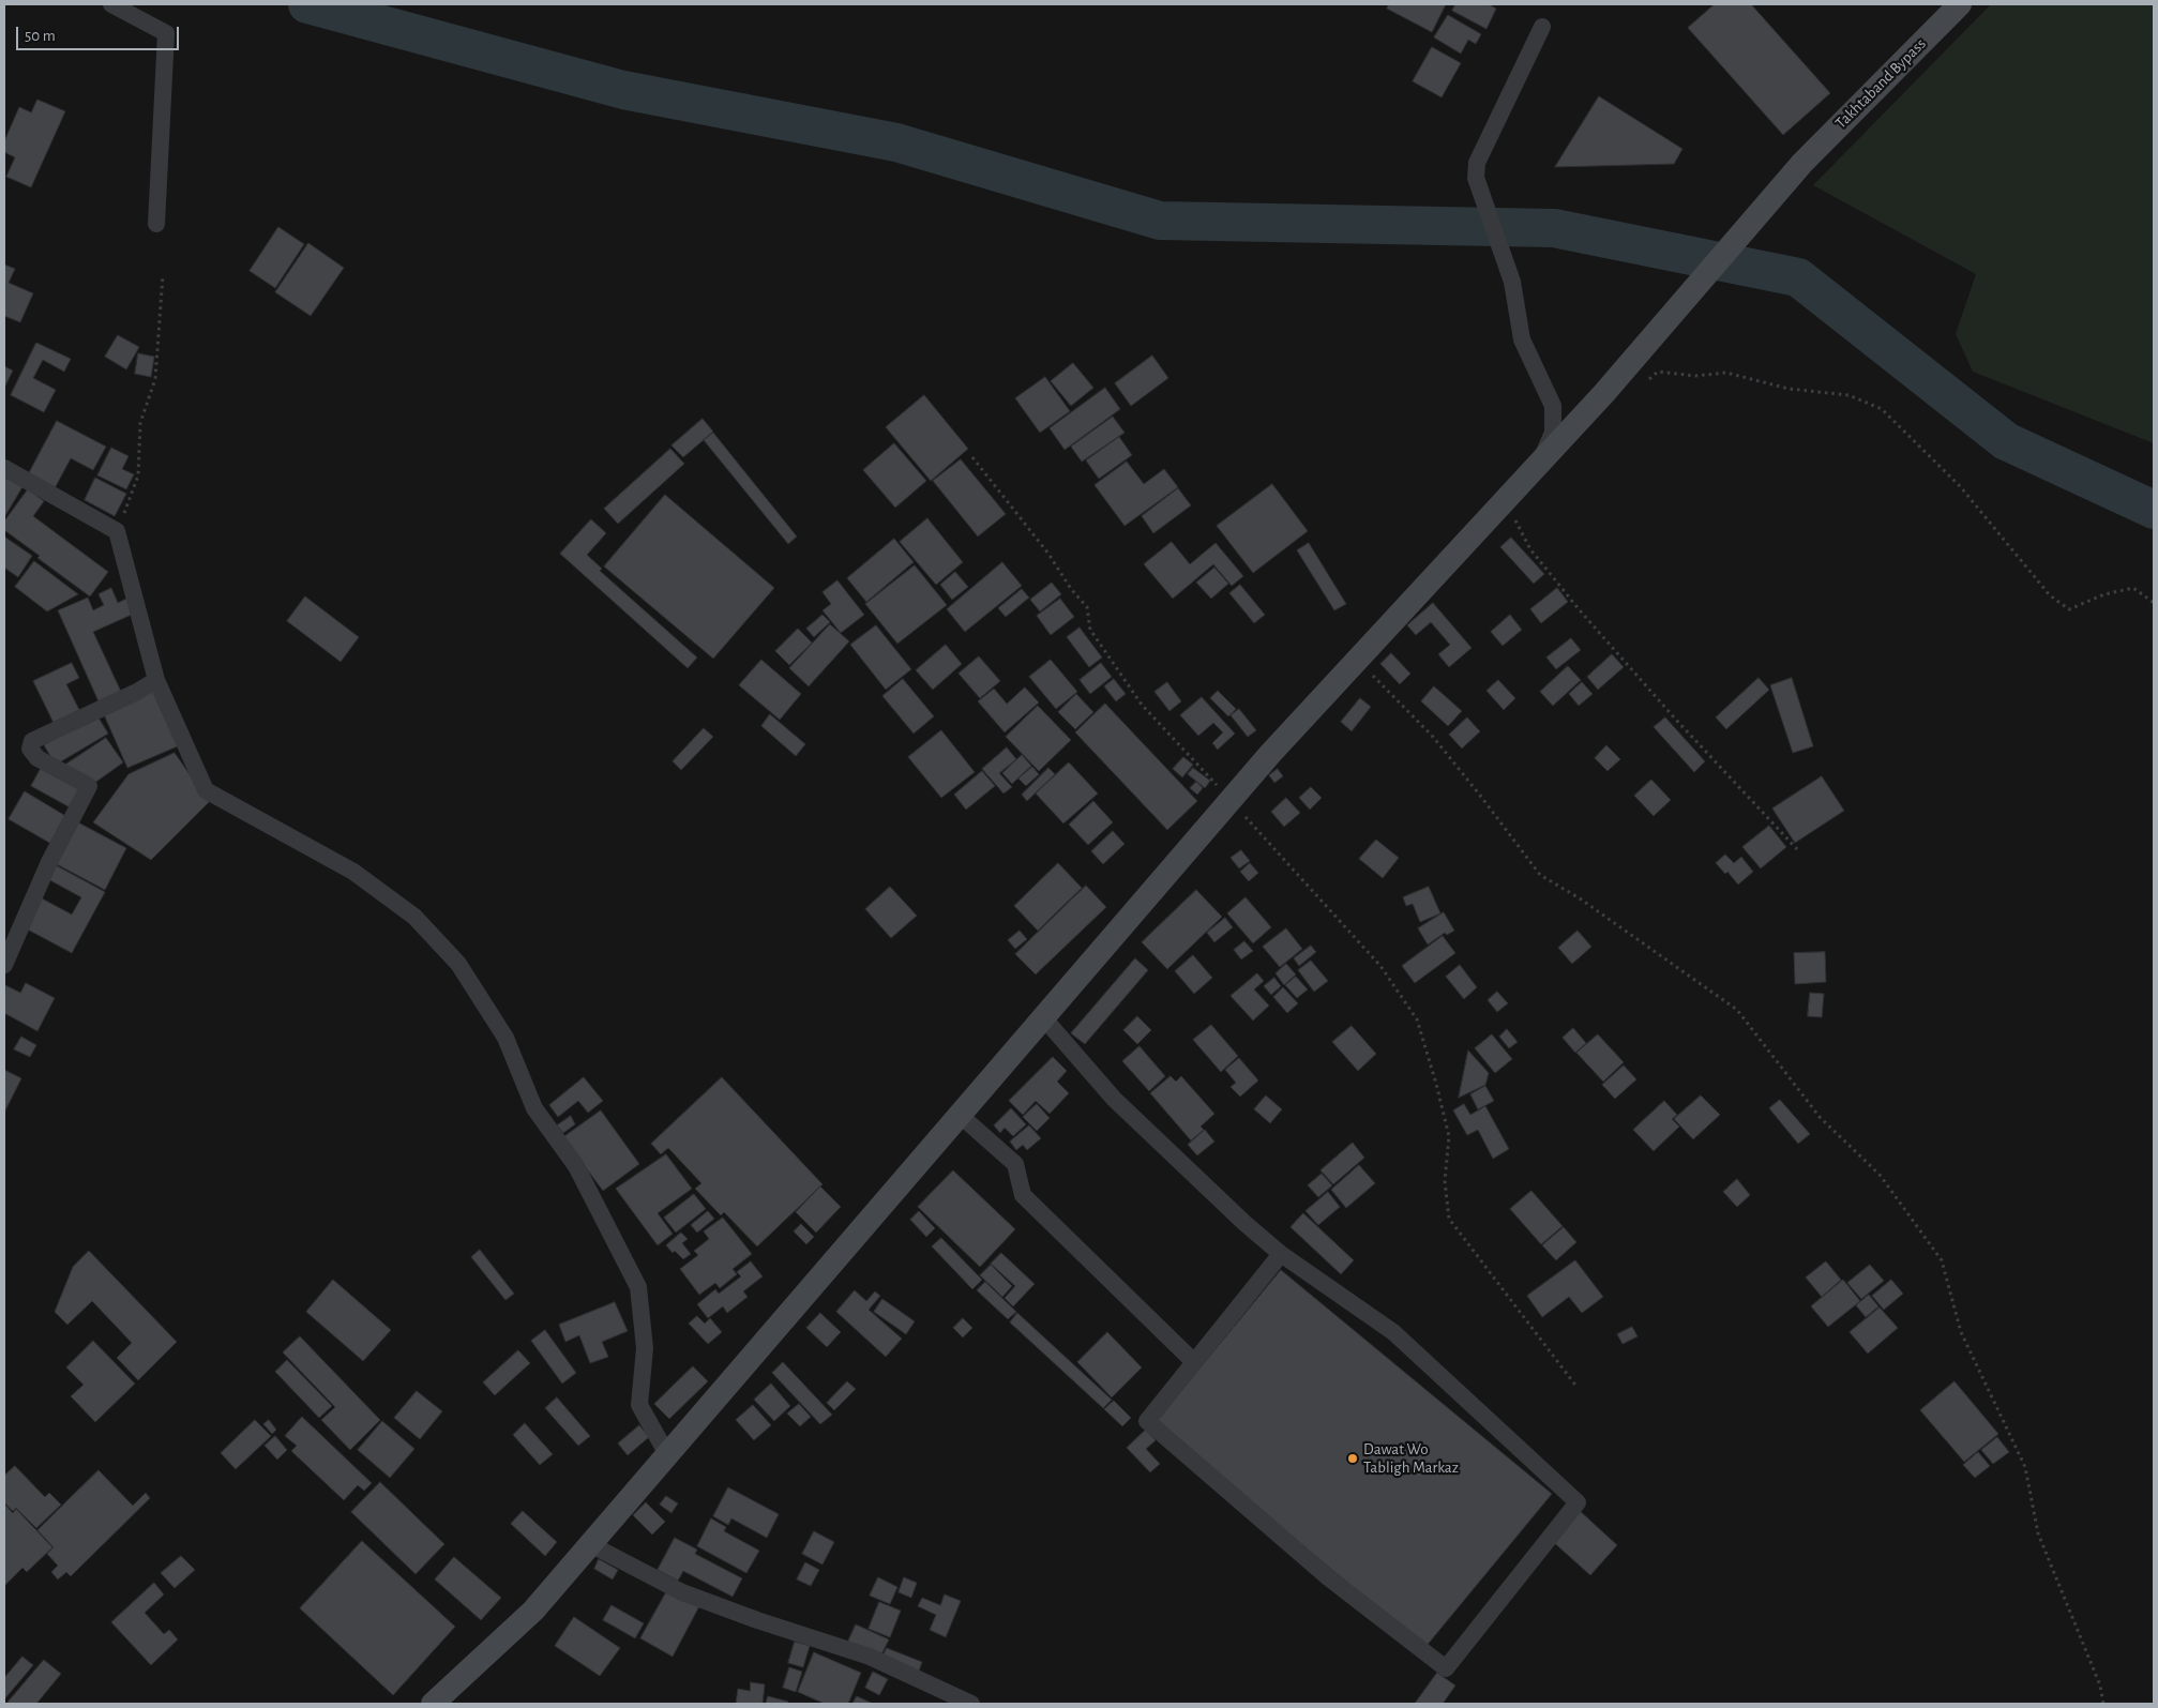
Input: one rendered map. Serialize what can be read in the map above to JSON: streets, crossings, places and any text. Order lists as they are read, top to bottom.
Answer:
{
  "streets": {
    "main road": ["Takhtaband Bypass"]
  },
  "places": ["Dawat Wo Tabligh Markaz"],
  "scale_bar": "50 m"
}
